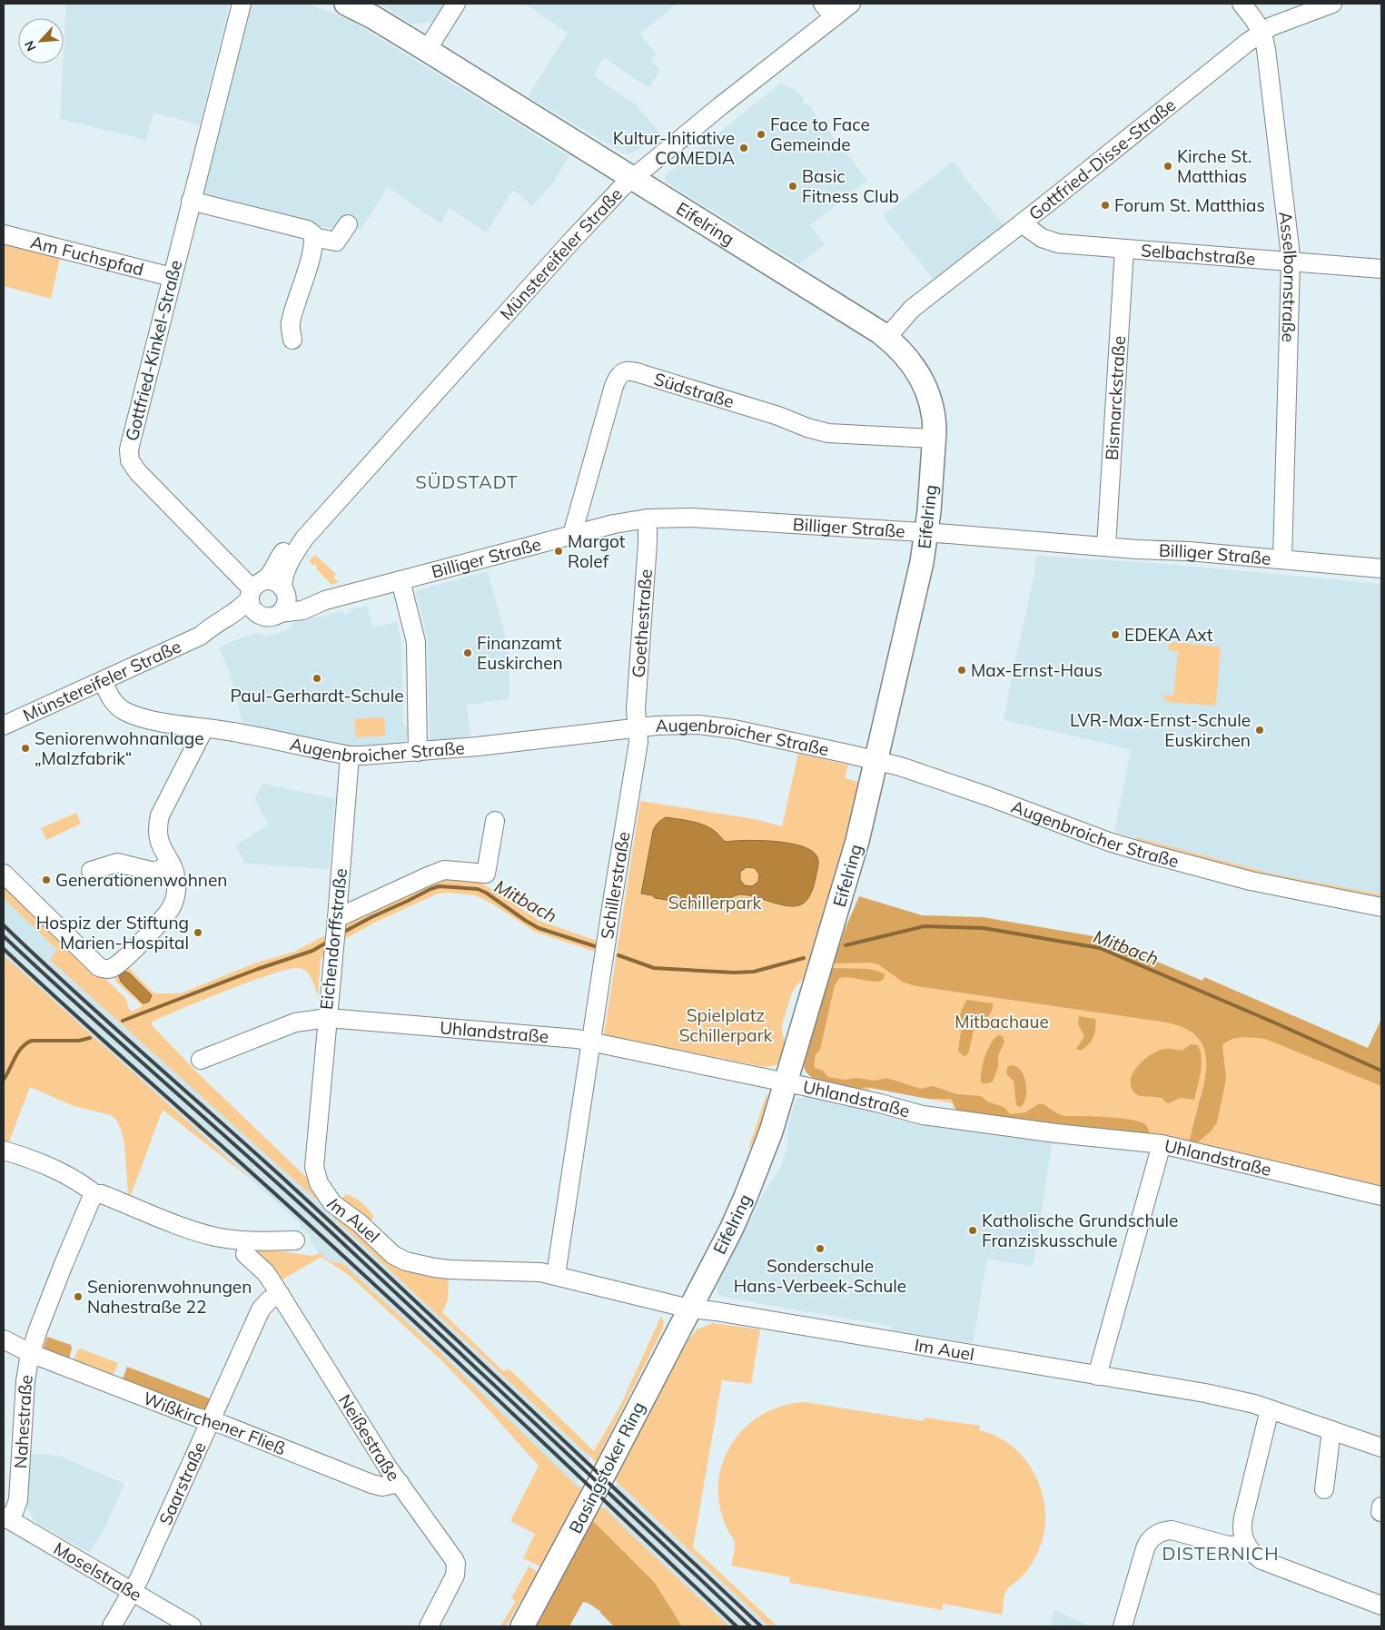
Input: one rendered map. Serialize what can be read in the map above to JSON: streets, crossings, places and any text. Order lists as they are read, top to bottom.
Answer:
{
  "streets": {
    "main road": ["Eifelring", "Basingstoker Ring"],
    "street": [
      "Gottfried-Disse-Straße",
      "Münstereifeler Straße",
      "Am Fuchspfad",
      "Selbachstraße",
      "Asselbornstraße",
      "Gottfried-Kinkel-Straße",
      "Südstraße",
      "Bismarckstraße",
      "Billiger Straße",
      "Goethestraße",
      "Augenbroicher Straße",
      "Schillerstraße",
      "Eichendorffstraße",
      "Uhlandstraße",
      "Im Auel",
      "Nahestraße",
      "Wißkirchener Fließ",
      "Neißestraße",
      "Saarstraße",
      "Moselstraße"
    ]
  },
  "crossings": [
    ["Gottfried-Disse-Straße", "Eifelring"],
    ["Gottfried-Disse-Straße", "Selbachstraße"],
    ["Gottfried-Disse-Straße", "Asselbornstraße"],
    ["Eifelring", "Münstereifeler Straße"],
    ["Eifelring", "Südstraße"],
    ["Eifelring", "Billiger Straße"],
    ["Eifelring", "Augenbroicher Straße"],
    ["Eifelring", "Uhlandstraße"],
    ["Eifelring", "Im Auel"],
    ["Eifelring", "Basingstoker Ring"],
    ["Münstereifeler Straße", "Gottfried-Kinkel-Straße"],
    ["Münstereifeler Straße", "Billiger Straße"],
    ["Münstereifeler Straße", "Augenbroicher Straße"],
    ["Am Fuchspfad", "Gottfried-Kinkel-Straße"],
    ["Selbachstraße", "Asselbornstraße"],
    ["Selbachstraße", "Bismarckstraße"],
    ["Asselbornstraße", "Billiger Straße"],
    ["Gottfried-Kinkel-Straße", "Billiger Straße"],
    ["Südstraße", "Billiger Straße"],
    ["Bismarckstraße", "Billiger Straße"],
    ["Billiger Straße", "Goethestraße"],
    ["Goethestraße", "Augenbroicher Straße"],
    ["Goethestraße", "Schillerstraße"],
    ["Augenbroicher Straße", "Schillerstraße"],
    ["Augenbroicher Straße", "Eichendorffstraße"],
    ["Schillerstraße", "Uhlandstraße"],
    ["Eichendorffstraße", "Uhlandstraße"],
    ["Eichendorffstraße", "Im Auel"],
    ["Uhlandstraße", "Im Auel"],
    ["Im Auel", "Basingstoker Ring"],
    ["Nahestraße", "Wißkirchener Fließ"],
    ["Nahestraße", "Moselstraße"],
    ["Wißkirchener Fließ", "Neißestraße"],
    ["Wißkirchener Fließ", "Saarstraße"],
    ["Neißestraße", "Saarstraße"],
    ["Saarstraße", "Moselstraße"]
  ],
  "districts": ["SÜDSTADT", "DISTERNICH"],
  "water": ["Mitbach"],
  "parks": ["Schillerpark", "Spielplatz Schillerpark", "Mitbachaue"],
  "places": [
    "Face to Face Gemeinde",
    "Kultur-Initiative COMEDIA",
    "Kirche St. Matthias",
    "Basic Fitness Club",
    "Forum St. Matthias",
    "Margot Rolef",
    "EDEKA Axt",
    "Finanzamt Euskirchen",
    "Max-Ernst-Haus",
    "Paul-Gerhardt-Schule",
    "LVR-Max-Ernst-Schule Euskirchen",
    "Seniorenwohnanlage „Malzfabrik“",
    "Generationenwohnen",
    "Hospiz der Stiftung Marien-Hospital",
    "Katholische Grundschule Franziskusschule",
    "Sonderschule Hans-Verbeek-Schule",
    "Seniorenwohnungen Nahestraße 22"
  ],
  "north": "bottom left"
}
